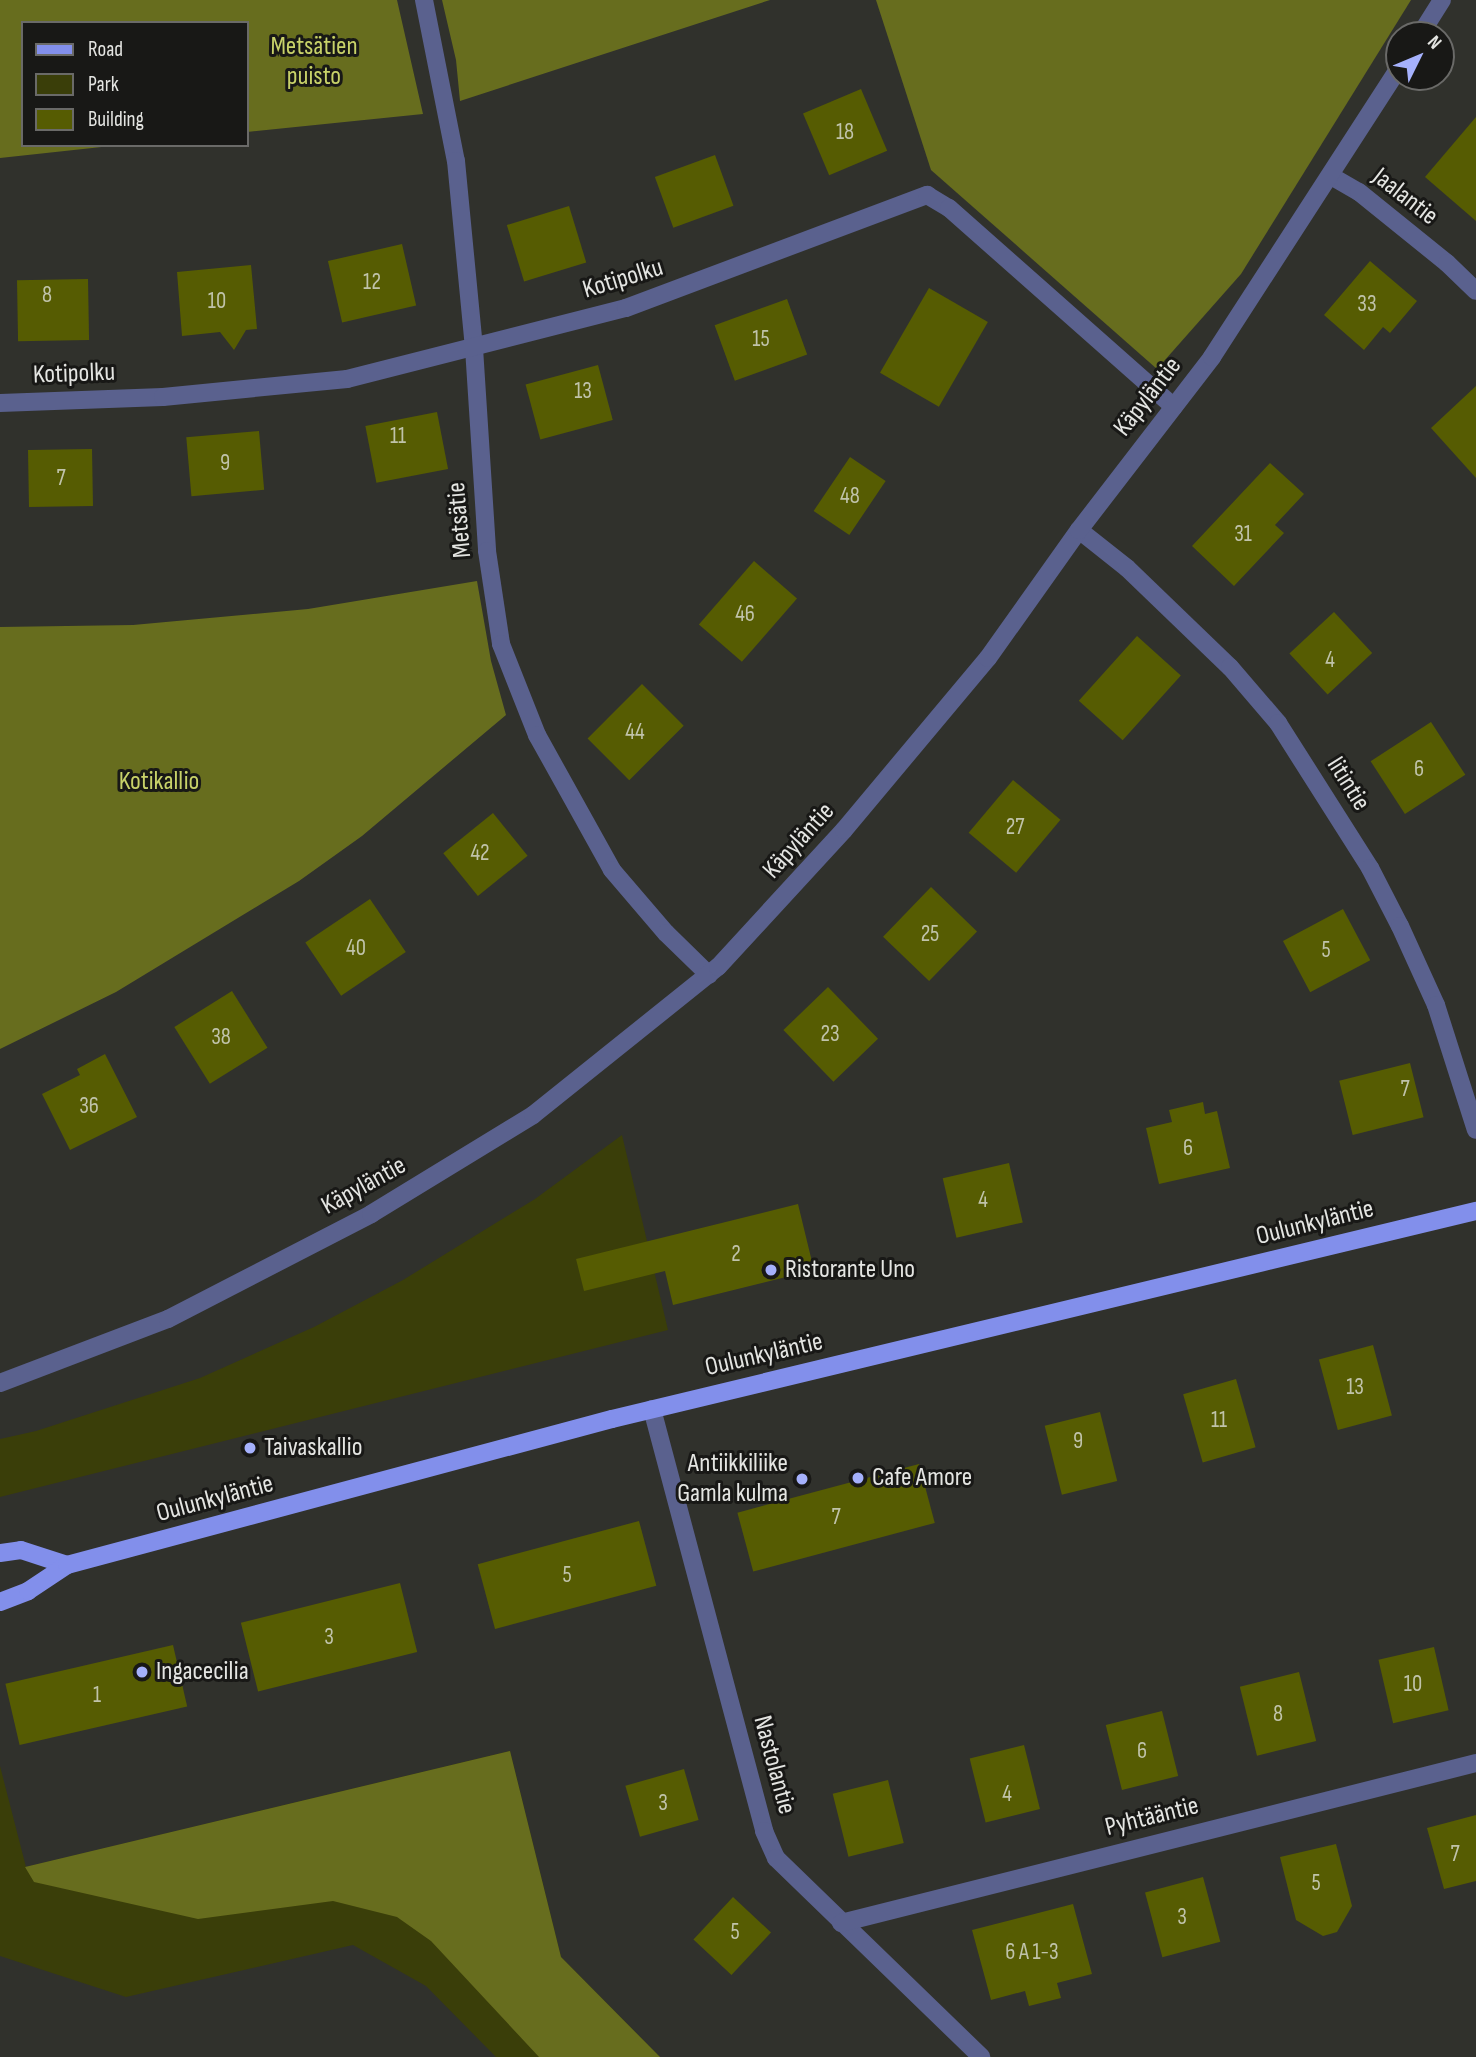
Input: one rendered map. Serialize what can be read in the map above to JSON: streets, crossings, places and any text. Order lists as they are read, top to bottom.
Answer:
{
  "streets": {
    "main road": ["Oulunkyläntie"],
    "street": [
      "Jaalantie",
      "Kotipolku",
      "Käpyläntie",
      "Metsätie",
      "Iitintie",
      "Nastolantie",
      "Pyhtääntie"
    ]
  },
  "crossings": [
    ["Jaalantie", "Käpyläntie"],
    ["Kotipolku", "Käpyläntie"],
    ["Kotipolku", "Metsätie"],
    ["Käpyläntie", "Metsätie"],
    ["Käpyläntie", "Iitintie"],
    ["Oulunkyläntie", "Nastolantie"],
    ["Nastolantie", "Pyhtääntie"]
  ],
  "parks": ["Metsätien puisto", "Kotikallio"],
  "places": [
    "Ristorante Uno",
    "Taivaskallio",
    "Cafe Amore",
    "Antiikkiliike Gamla kulma",
    "Ingacecilia"
  ],
  "house_numbers": [
    "18",
    "12",
    "8",
    "10",
    "33",
    "15",
    "13",
    "11",
    "9",
    "7",
    "48",
    "31",
    "46",
    "4",
    "44",
    "6",
    "27",
    "42",
    "25",
    "40",
    "5",
    "23",
    "38",
    "7",
    "36",
    "6",
    "4",
    "2",
    "13",
    "11",
    "9",
    "7",
    "5",
    "3",
    "10",
    "1",
    "8",
    "6",
    "4",
    "3",
    "7",
    "5",
    "3",
    "5",
    "6 A 1-3"
  ],
  "legend": ["Road", "Park", "Building"],
  "north": "top right"
}
